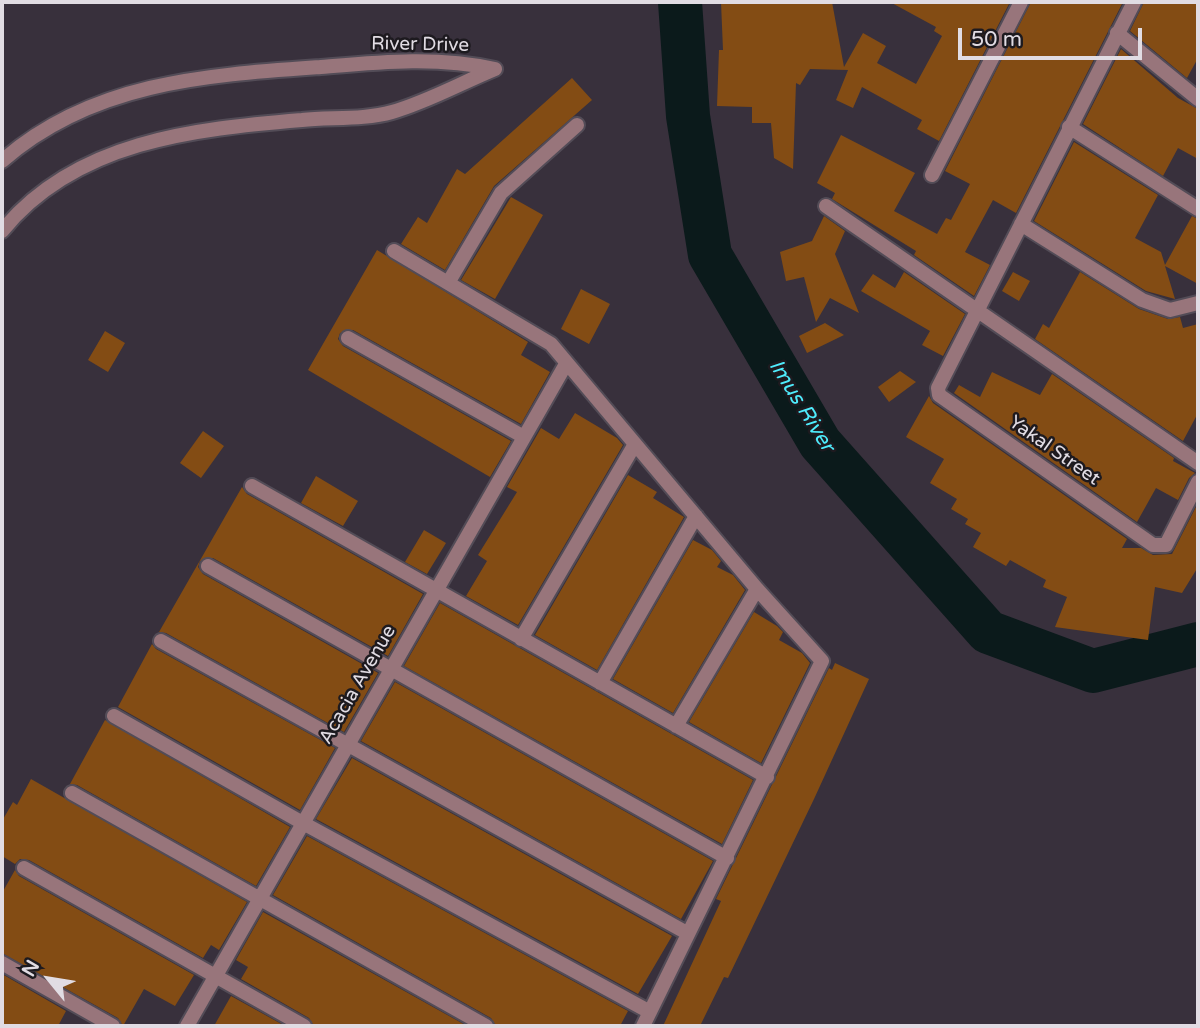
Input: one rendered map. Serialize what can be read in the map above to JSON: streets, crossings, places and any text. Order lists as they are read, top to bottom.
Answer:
{
  "streets": {
    "street": ["River Drive", "Yakal Street", "Acacia Avenue"]
  },
  "water": ["Imus River"],
  "scale_bar": "50 m",
  "north": "top left"
}
